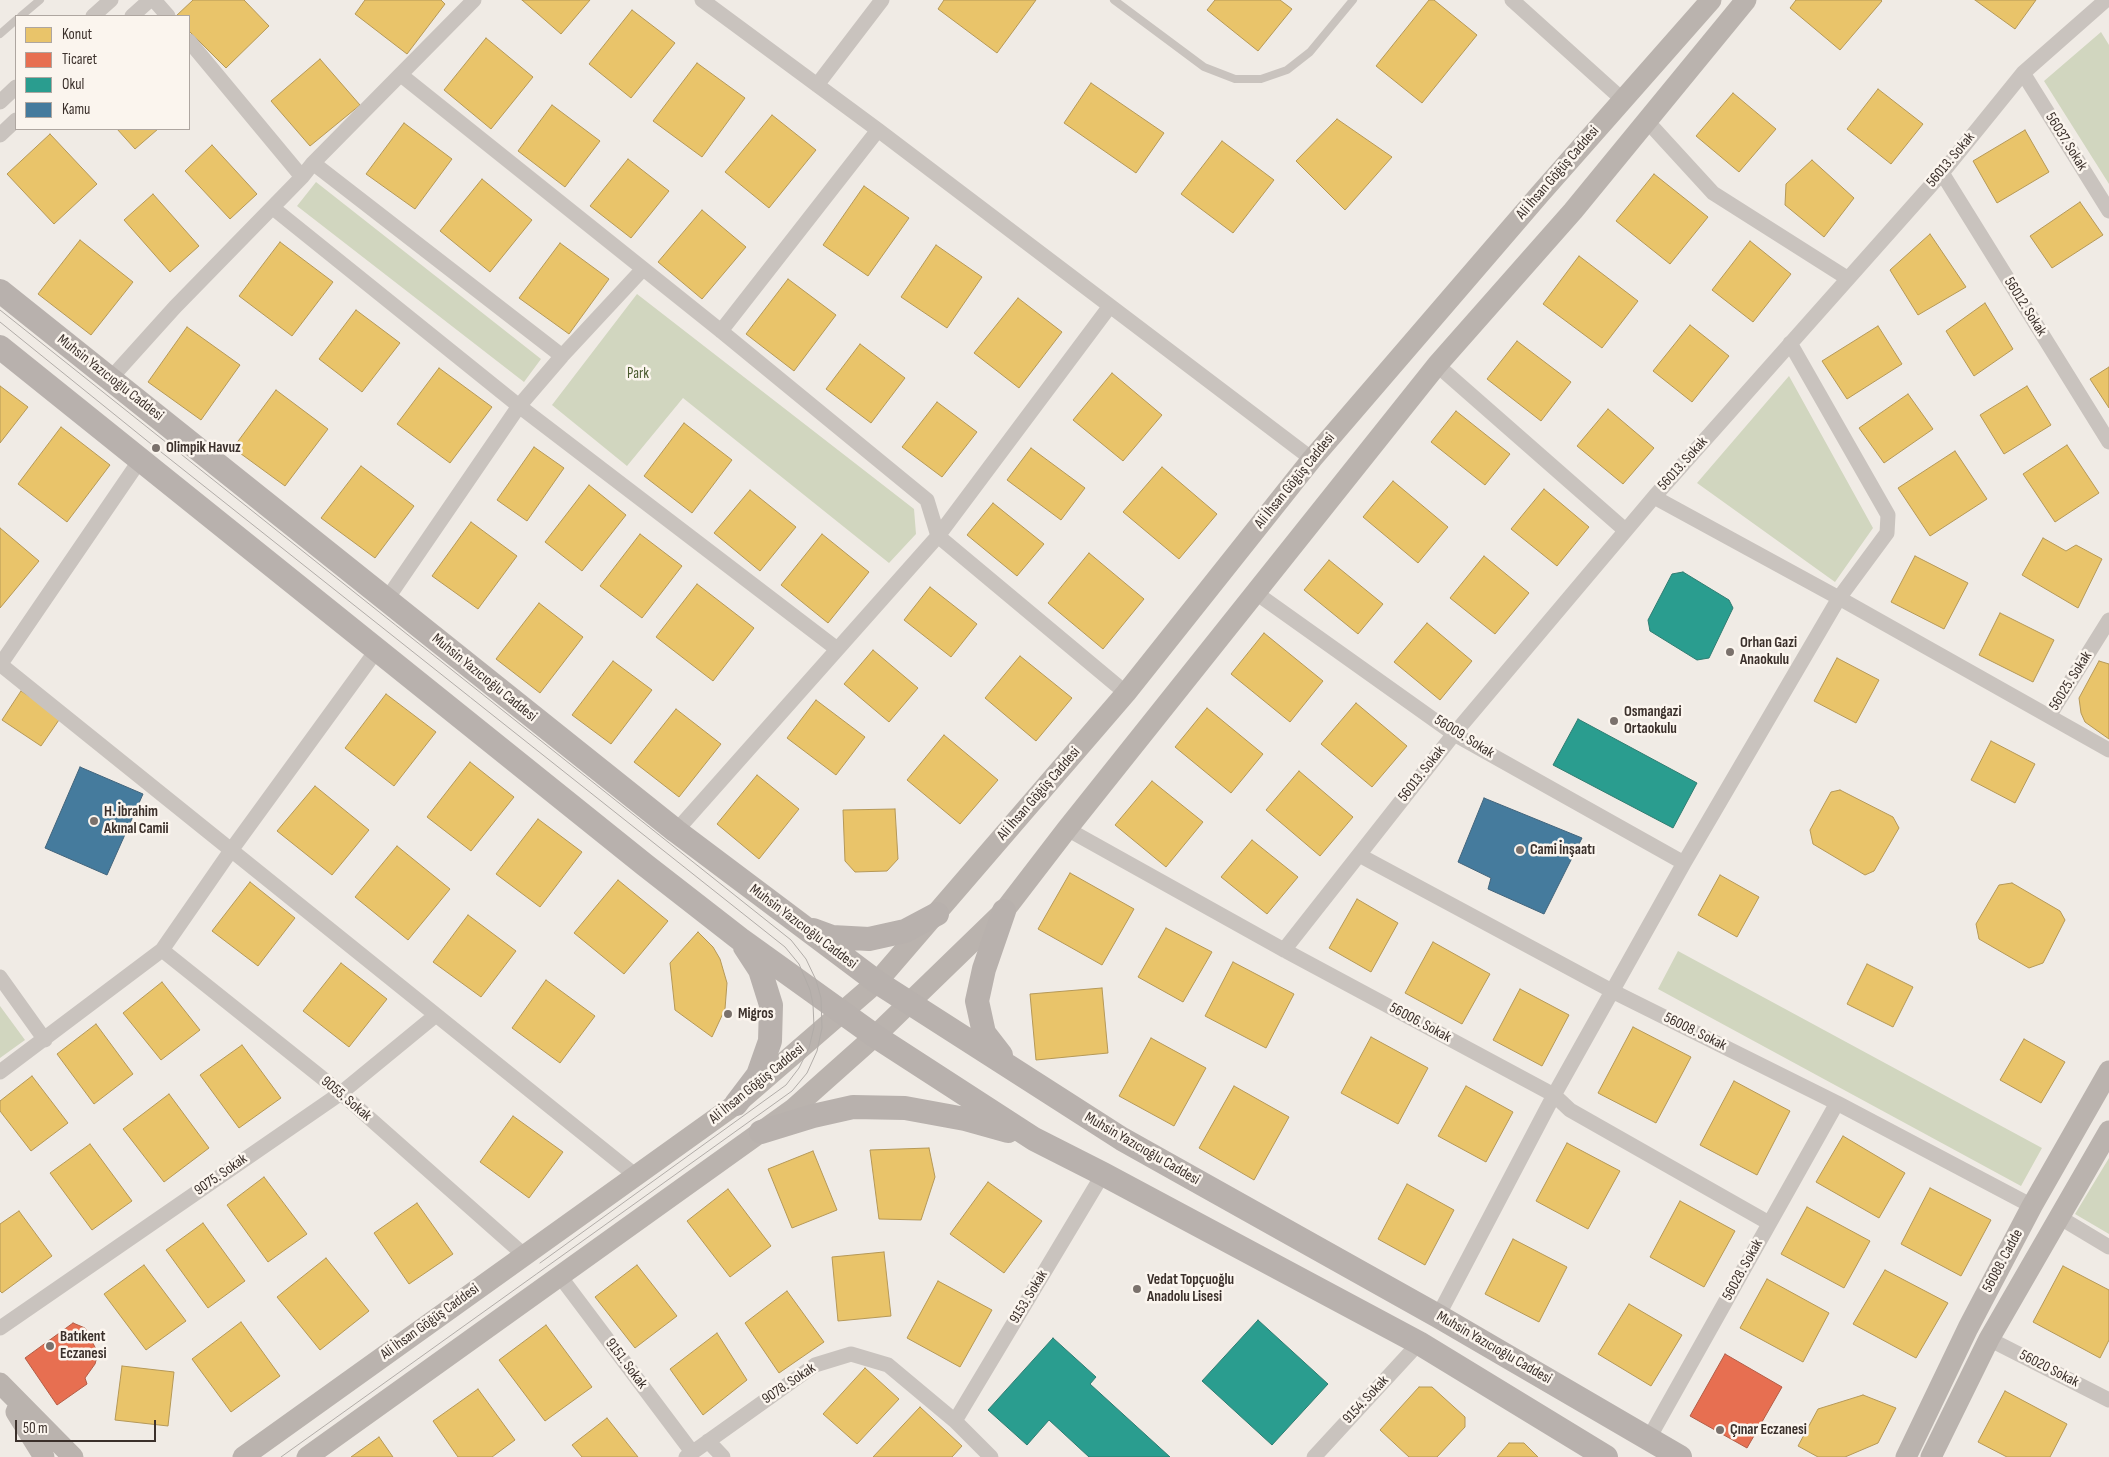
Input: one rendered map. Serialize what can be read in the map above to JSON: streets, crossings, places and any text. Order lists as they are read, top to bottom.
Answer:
{
  "streets": {
    "main road": ["Ali İhsan Göğüş Caddesi", "Muhsin Yazıcıoğlu Caddesi", "56088. Cadde"],
    "street": [
      "56037. Sokak",
      "56013. Sokak",
      "56012. Sokak",
      "56025. Sokak",
      "56009. Sokak",
      "56006. Sokak",
      "56008. Sokak",
      "9055. Sokak",
      "9075. Sokak",
      "56028. Sokak",
      "9153. Sokak",
      "9151. Sokak",
      "56020 Sokak",
      "9078. Sokak",
      "9154. Sokak"
    ]
  },
  "crossings": [
    ["56037. Sokak", "56013. Sokak"],
    ["56013. Sokak", "56012. Sokak"],
    ["56013. Sokak", "56009. Sokak"],
    ["56013. Sokak", "56006. Sokak"],
    ["56013. Sokak", "56008. Sokak"],
    ["Ali İhsan Göğüş Caddesi", "Muhsin Yazıcıoğlu Caddesi"],
    ["Ali İhsan Göğüş Caddesi", "9055. Sokak"],
    ["Muhsin Yazıcıoğlu Caddesi", "56028. Sokak"],
    ["56006. Sokak", "56028. Sokak"],
    ["56008. Sokak", "56088. Cadde"],
    ["56008. Sokak", "56028. Sokak"],
    ["9055. Sokak", "9075. Sokak"],
    ["56088. Cadde", "56020 Sokak"],
    ["9153. Sokak", "9078. Sokak"],
    ["9151. Sokak", "9078. Sokak"]
  ],
  "parks": ["Park"],
  "places": [
    "Olimpik Havuz",
    "Orhan Gazi Anaokulu",
    "Osmangazi Ortaokulu",
    "H. İbrahim Akınal Camii",
    "Cami İnşaatı",
    "Migros",
    "Vedat Topçuoğlu Anadolu Lisesi",
    "Batıkent Eczanesi",
    "Çınar Eczanesi"
  ],
  "legend": [
    "Konut",
    "Ticaret",
    "Okul",
    "Kamu"
  ],
  "scale_bar": "50 m"
}
